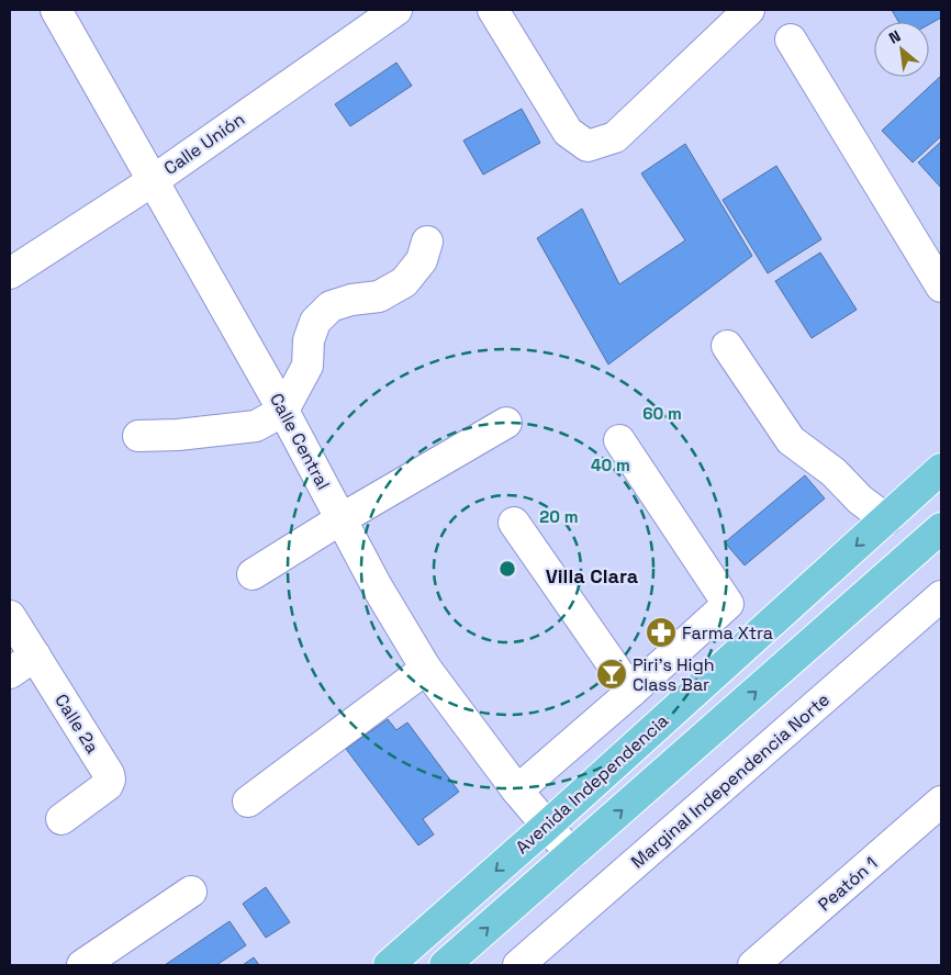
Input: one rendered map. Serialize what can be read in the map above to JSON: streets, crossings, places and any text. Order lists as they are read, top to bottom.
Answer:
{
  "streets": {
    "main road": ["Avenida Independencia"],
    "street": [
      "Calle Unión",
      "Calle Central",
      "Calle 2a",
      "Marginal Independencia Norte",
      "Peatón 1"
    ]
  },
  "crossings": [
    ["Calle Unión", "Calle Central"],
    ["Calle Central", "Avenida Independencia"]
  ],
  "districts": ["Villa Clara"],
  "places": {
    "pharmacy": ["Farma Xtra"],
    "bar": ["Piri's High Class Bar"]
  },
  "north": "top left",
  "rings": ["60 m", "40 m", "20 m"]
}
